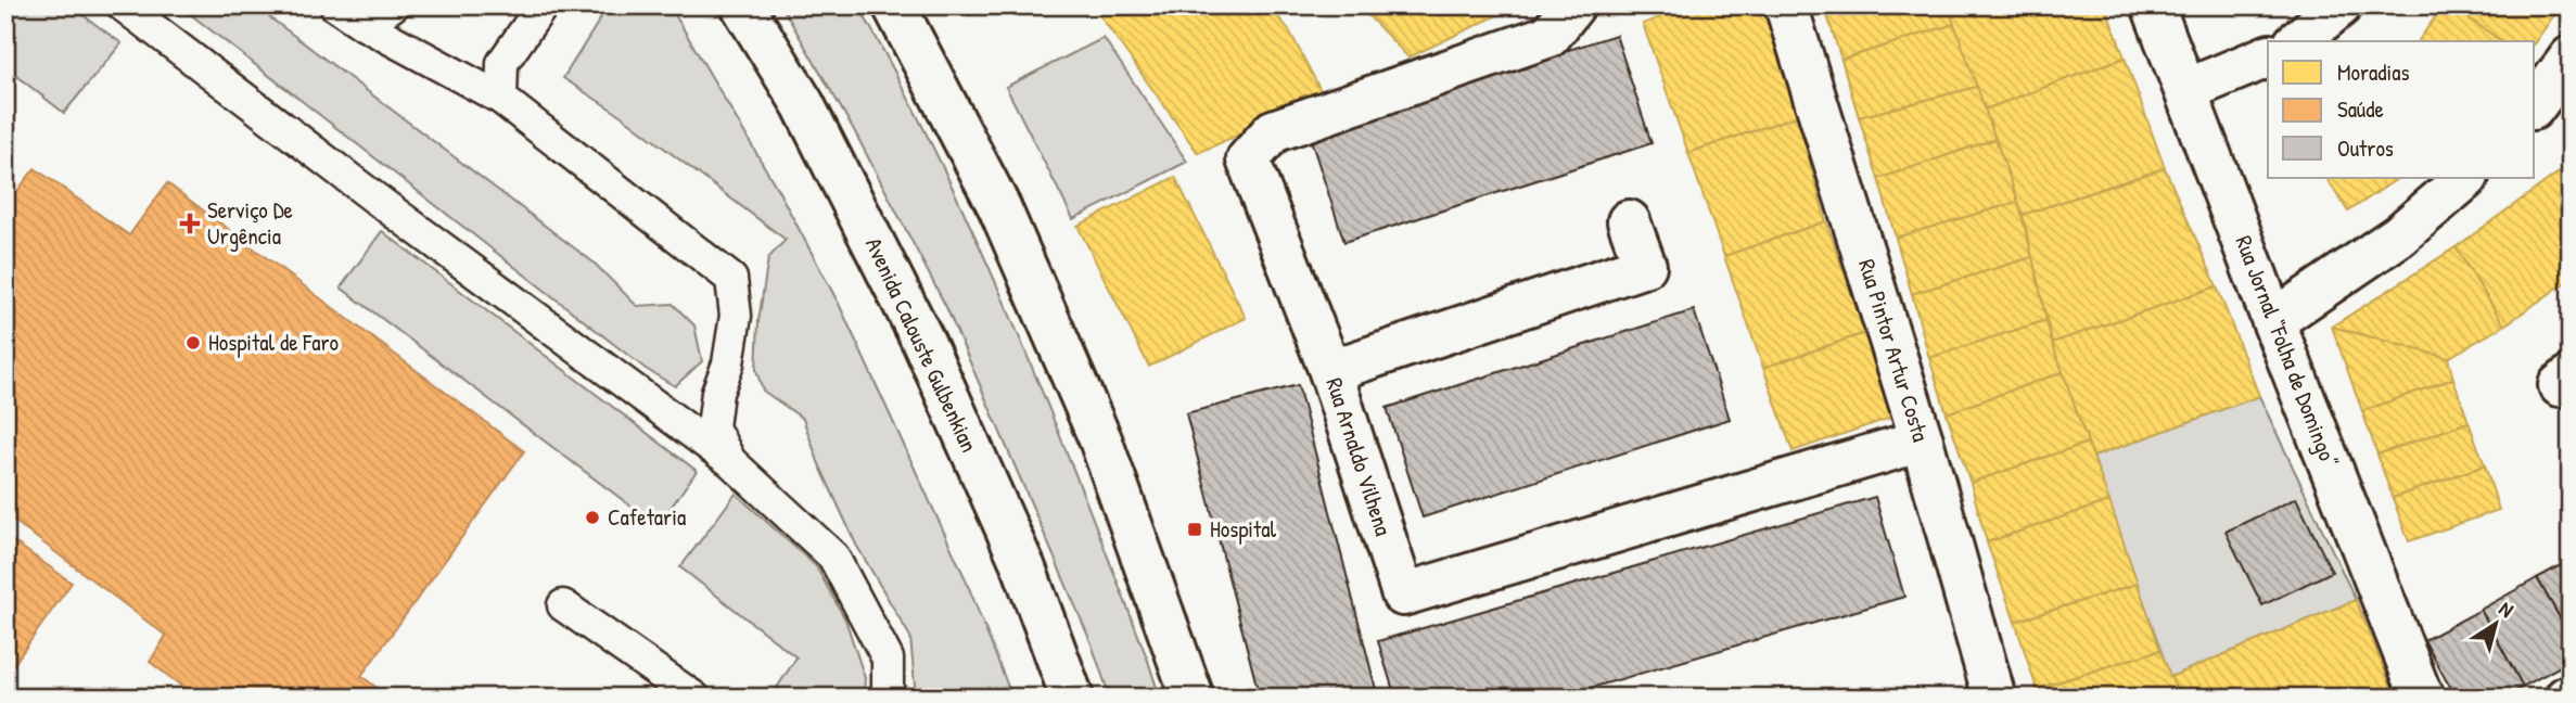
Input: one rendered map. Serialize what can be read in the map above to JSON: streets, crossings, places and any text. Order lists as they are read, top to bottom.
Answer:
{
  "streets": {
    "street": [
      "Avenida Calouste Gulbenkian",
      "Rua Pintor Artur Costa",
      "Rua Jornal “Folha de Domingo”",
      "Rua Arnaldo Vilhena"
    ]
  },
  "crossings": [
    ["Rua Pintor Artur Costa", "Rua Arnaldo Vilhena"]
  ],
  "places": {
    "health": ["Serviço De Urgência"],
    "other": ["Hospital de Faro", "Cafetaria"],
    "transit": ["Hospital"]
  },
  "legend": ["Moradias", "Saúde", "Outros"],
  "north": "top right"
}
